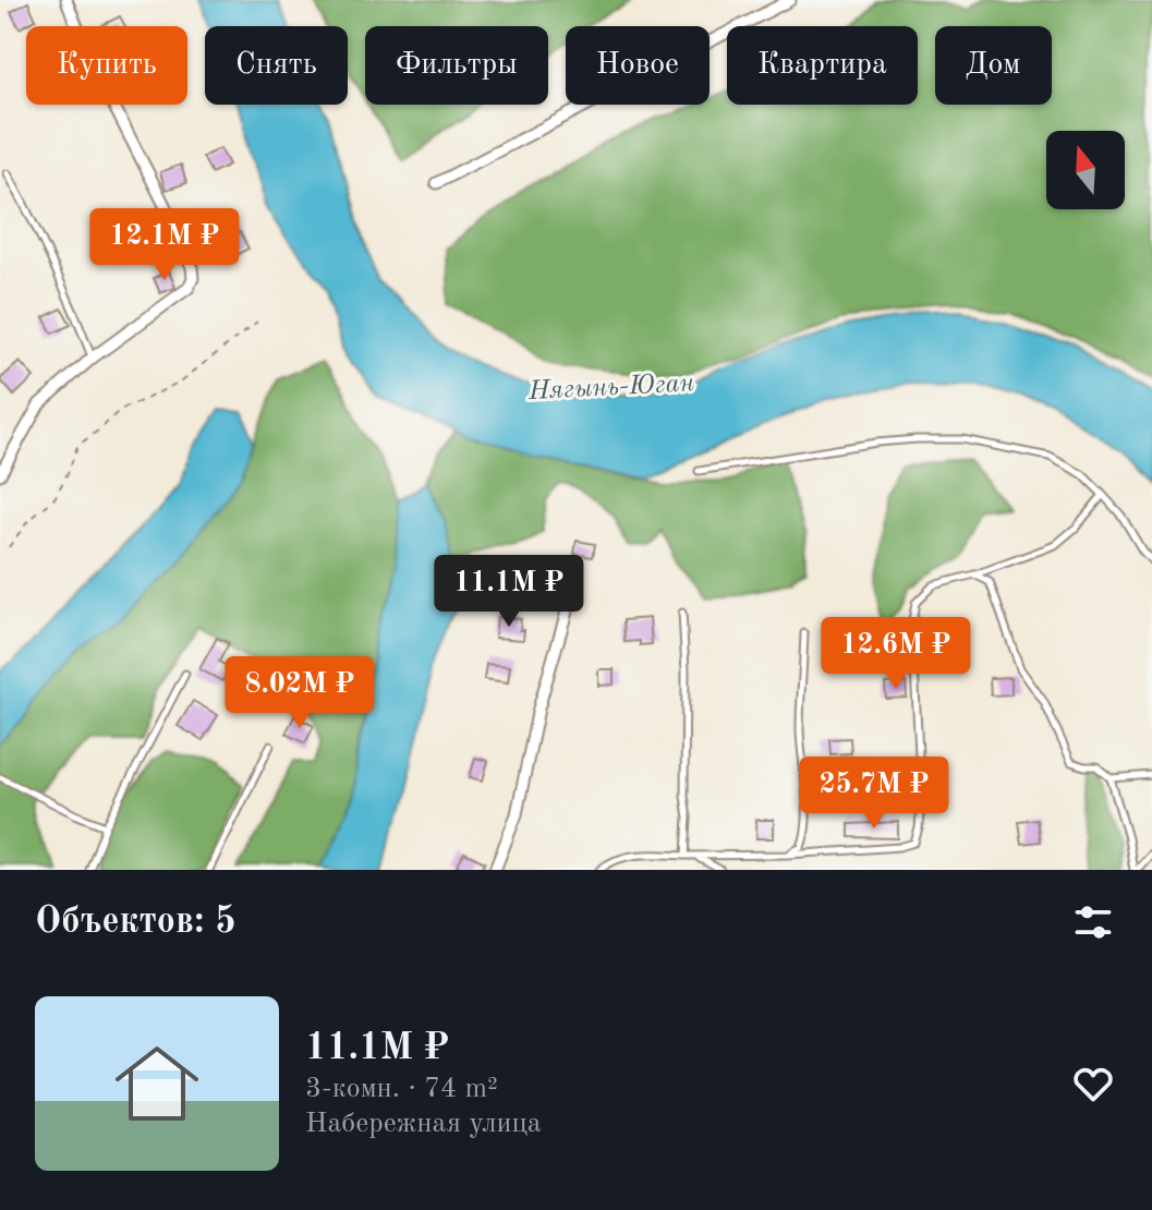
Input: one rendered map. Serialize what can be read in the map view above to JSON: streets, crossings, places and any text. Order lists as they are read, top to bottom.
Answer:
{
  "water": ["Нягынь-Юган"],
  "north": "top",
  "page": {
    "chip": [
      "Купить",
      "Снять",
      "Фильтры",
      "Новое",
      "Квартира",
      "Дом"
    ],
    "price": [
      "12.1M ₽",
      "11.1M ₽",
      "12.6M ₽",
      "8.02M ₽",
      "25.7M ₽"
    ],
    "heading": "Объектов: 5",
    "list": [
      {
        "name": "11.1M ₽",
        "note": "3-комн. · 74 m² · Набережная улица"
      }
    ]
  }
}
